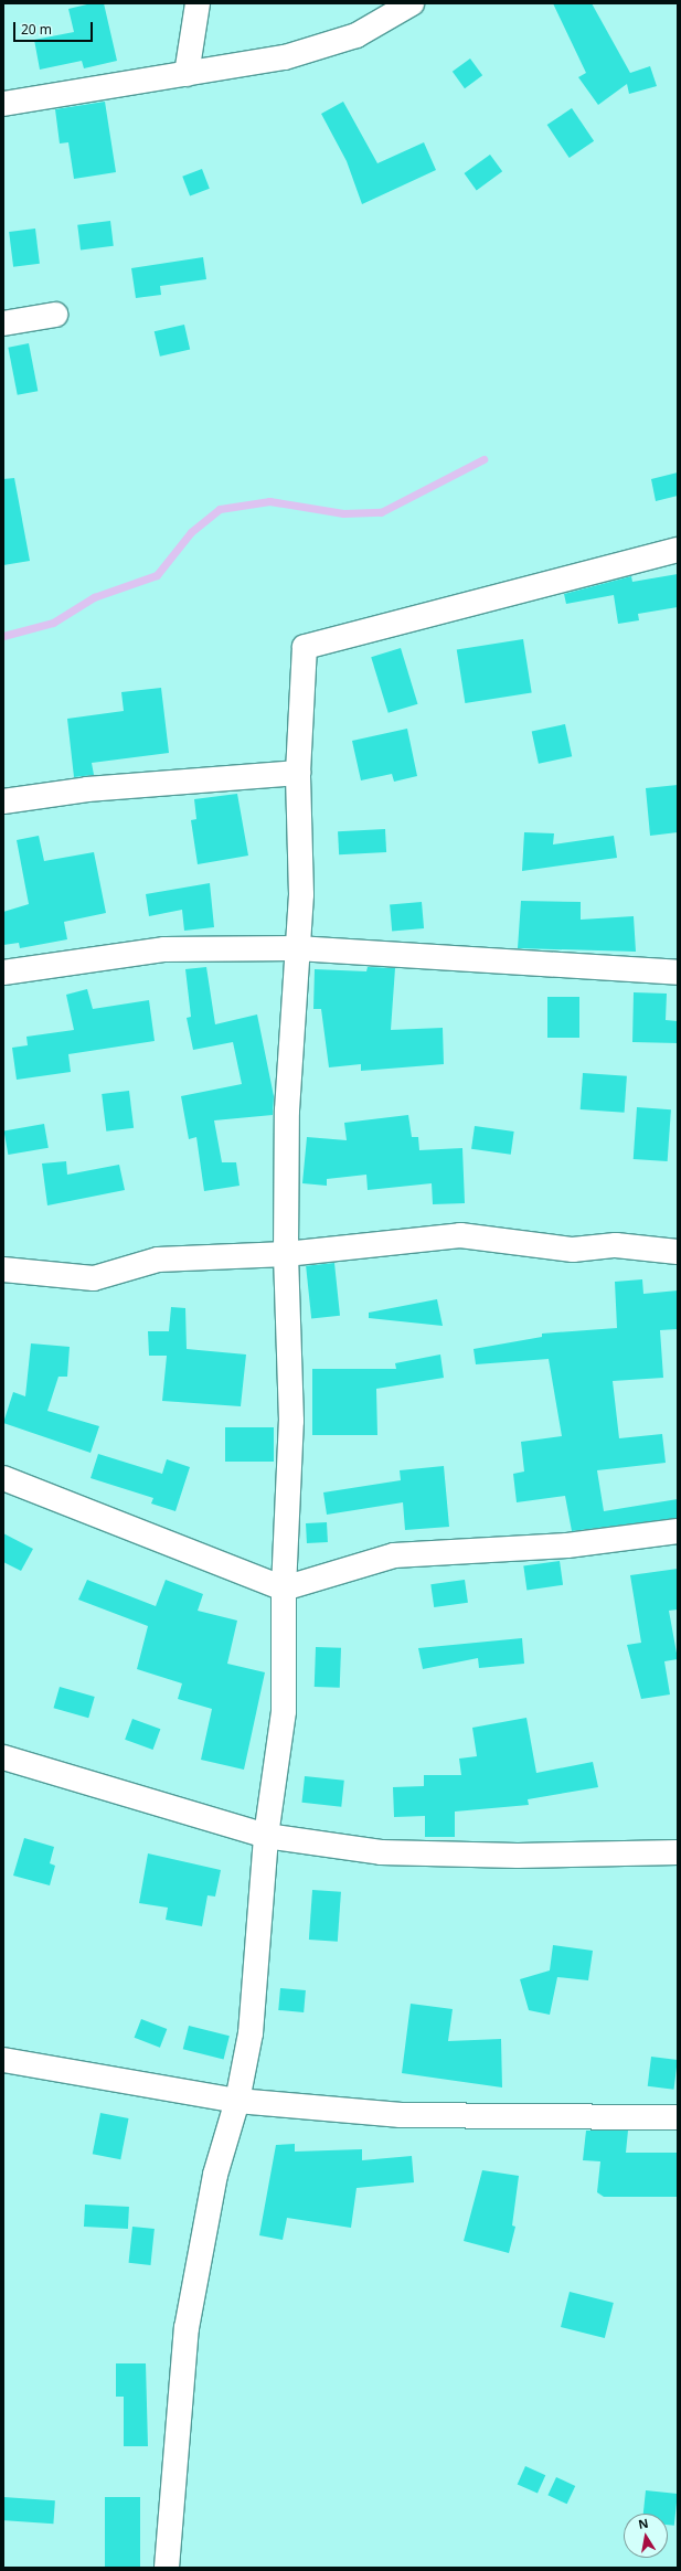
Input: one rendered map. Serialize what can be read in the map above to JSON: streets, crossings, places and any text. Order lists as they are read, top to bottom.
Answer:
{
  "scale_bar": "20 m",
  "north": "top"
}
